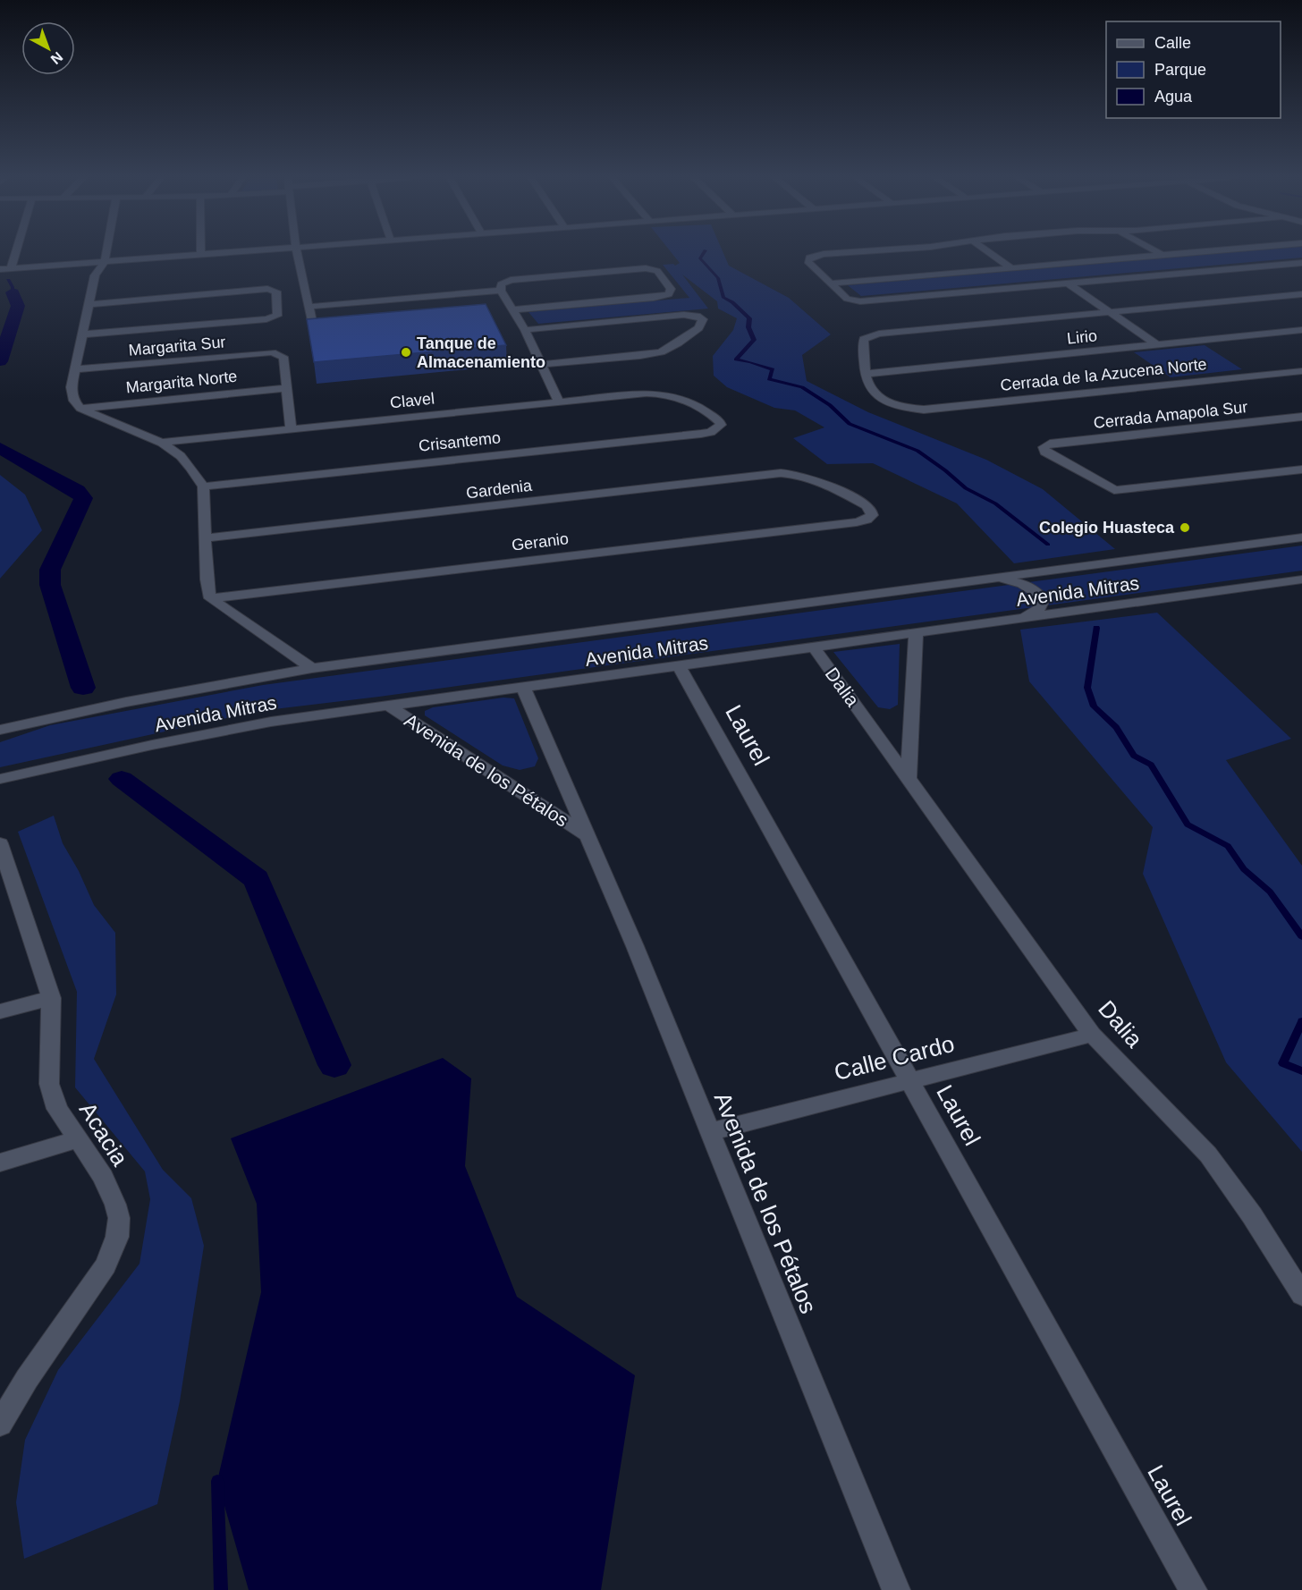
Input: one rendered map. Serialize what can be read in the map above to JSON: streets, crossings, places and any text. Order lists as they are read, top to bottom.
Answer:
{
  "streets": {
    "street": [
      "Lirio",
      "Margarita Sur",
      "Cerrada de la Azucena Norte",
      "Margarita Norte",
      "Clavel",
      "Cerrada Amapola Sur",
      "Crisantemo",
      "Gardenia",
      "Geranio",
      "Avenida Mitras",
      "Dalia",
      "Laurel",
      "Avenida de los Pétalos",
      "Calle Cardo",
      "Acacia"
    ]
  },
  "crossings": [
    ["Lirio", "Cerrada de la Azucena Norte"],
    ["Margarita Sur", "Margarita Norte"],
    ["Clavel", "Crisantemo"],
    ["Gardenia", "Geranio"],
    ["Avenida Mitras", "Dalia"],
    ["Avenida Mitras", "Laurel"],
    ["Avenida Mitras", "Avenida de los Pétalos"],
    ["Dalia", "Calle Cardo"],
    ["Laurel", "Calle Cardo"],
    ["Avenida de los Pétalos", "Calle Cardo"]
  ],
  "places": ["Tanque de Almacenamiento", "Colegio Huasteca"],
  "legend": ["Calle", "Parque", "Agua"],
  "north": "bottom right"
}
